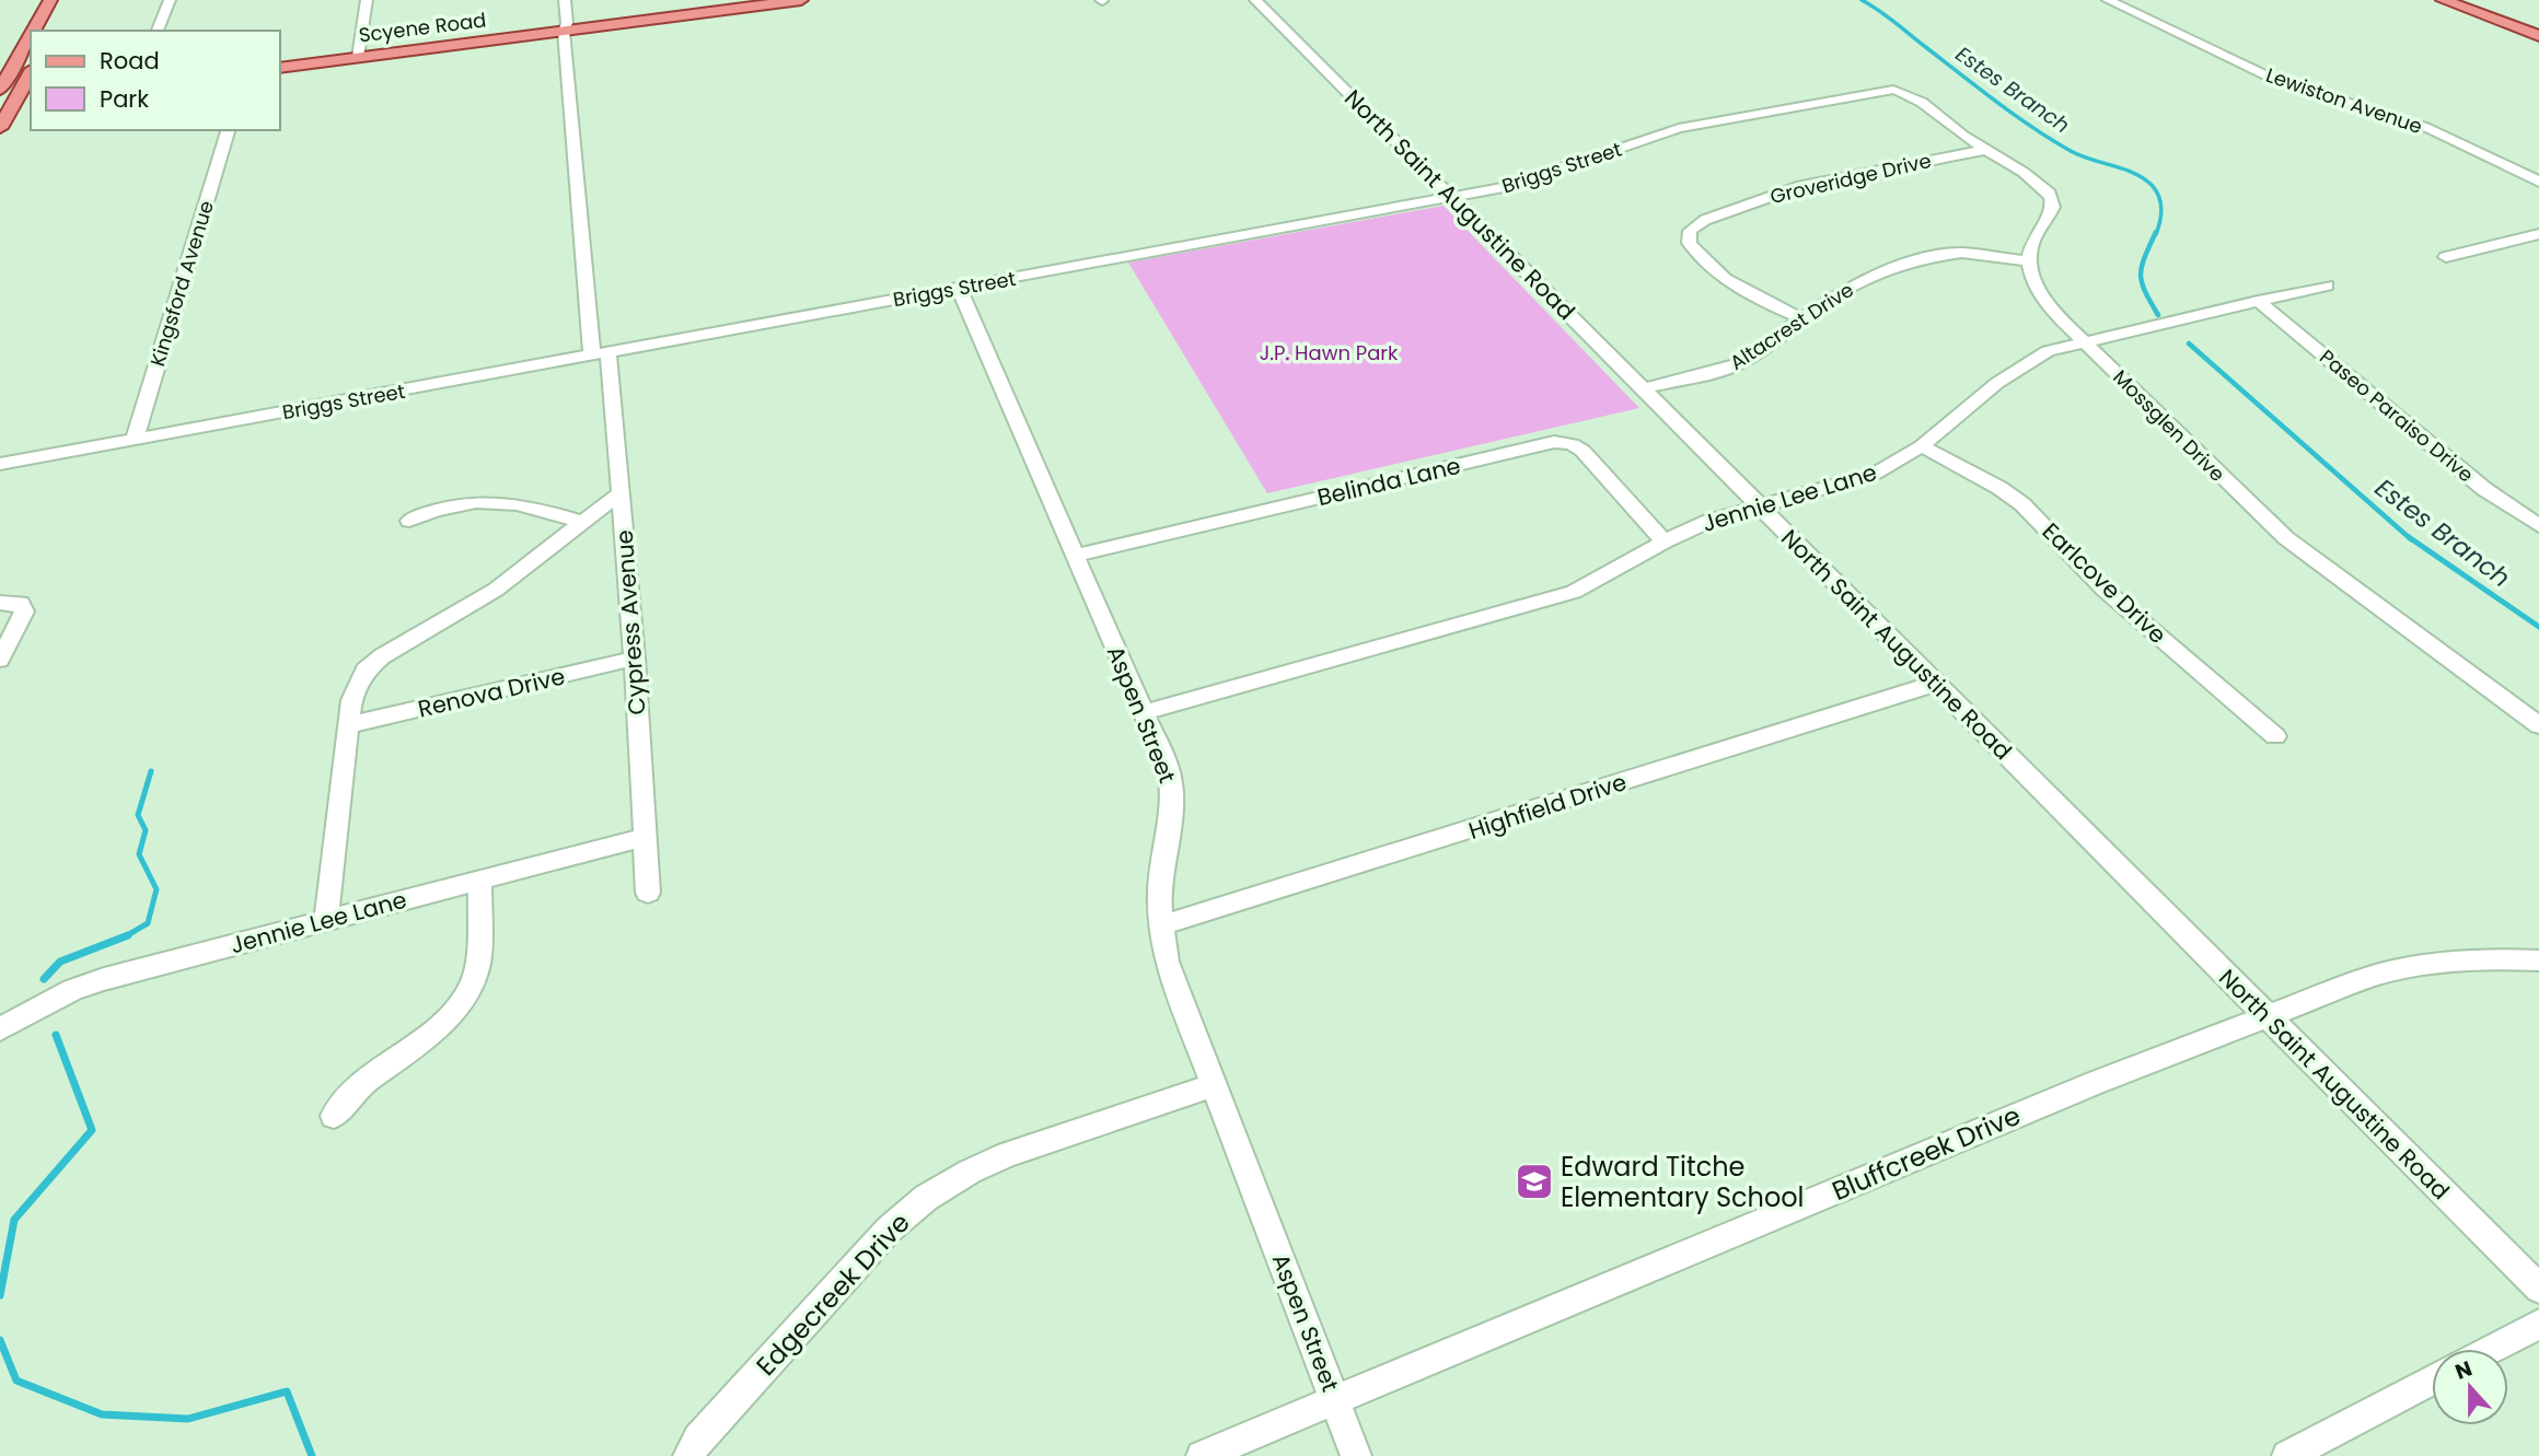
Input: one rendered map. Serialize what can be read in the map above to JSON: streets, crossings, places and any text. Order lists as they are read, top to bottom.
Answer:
{
  "streets": {
    "main road": ["Scyene Road"],
    "street": [
      "Lewiston Avenue",
      "Briggs Street",
      "Groveridge Drive",
      "North Saint Augustine Road",
      "Kingsford Avenue",
      "Altacrest Drive",
      "Paseo Paraiso Drive",
      "Mossglen Drive",
      "Belinda Lane",
      "Jennie Lee Lane",
      "Earlcove Drive",
      "Cypress Avenue",
      "Renova Drive",
      "Aspen Street",
      "Highfield Drive",
      "Bluffcreek Drive",
      "Edgecreek Drive"
    ]
  },
  "crossings": [
    ["Scyene Road", "Cypress Avenue"],
    ["Briggs Street", "Groveridge Drive"],
    ["Briggs Street", "North Saint Augustine Road"],
    ["Briggs Street", "Kingsford Avenue"],
    ["Briggs Street", "Cypress Avenue"],
    ["Briggs Street", "Aspen Street"],
    ["Groveridge Drive", "Altacrest Drive"],
    ["North Saint Augustine Road", "Altacrest Drive"],
    ["North Saint Augustine Road", "Jennie Lee Lane"],
    ["North Saint Augustine Road", "Highfield Drive"],
    ["North Saint Augustine Road", "Bluffcreek Drive"],
    ["Altacrest Drive", "Mossglen Drive"],
    ["Paseo Paraiso Drive", "Jennie Lee Lane"],
    ["Mossglen Drive", "Jennie Lee Lane"],
    ["Belinda Lane", "Jennie Lee Lane"],
    ["Belinda Lane", "Aspen Street"],
    ["Jennie Lee Lane", "Earlcove Drive"],
    ["Jennie Lee Lane", "Cypress Avenue"],
    ["Jennie Lee Lane", "Aspen Street"],
    ["Cypress Avenue", "Renova Drive"],
    ["Aspen Street", "Highfield Drive"],
    ["Aspen Street", "Bluffcreek Drive"],
    ["Aspen Street", "Edgecreek Drive"]
  ],
  "water": ["Estes Branch"],
  "parks": ["J.P. Hawn Park"],
  "places": {
    "school or university": ["Edward Titche Elementary School"]
  },
  "legend": ["Road", "Park"],
  "north": "top"
}
